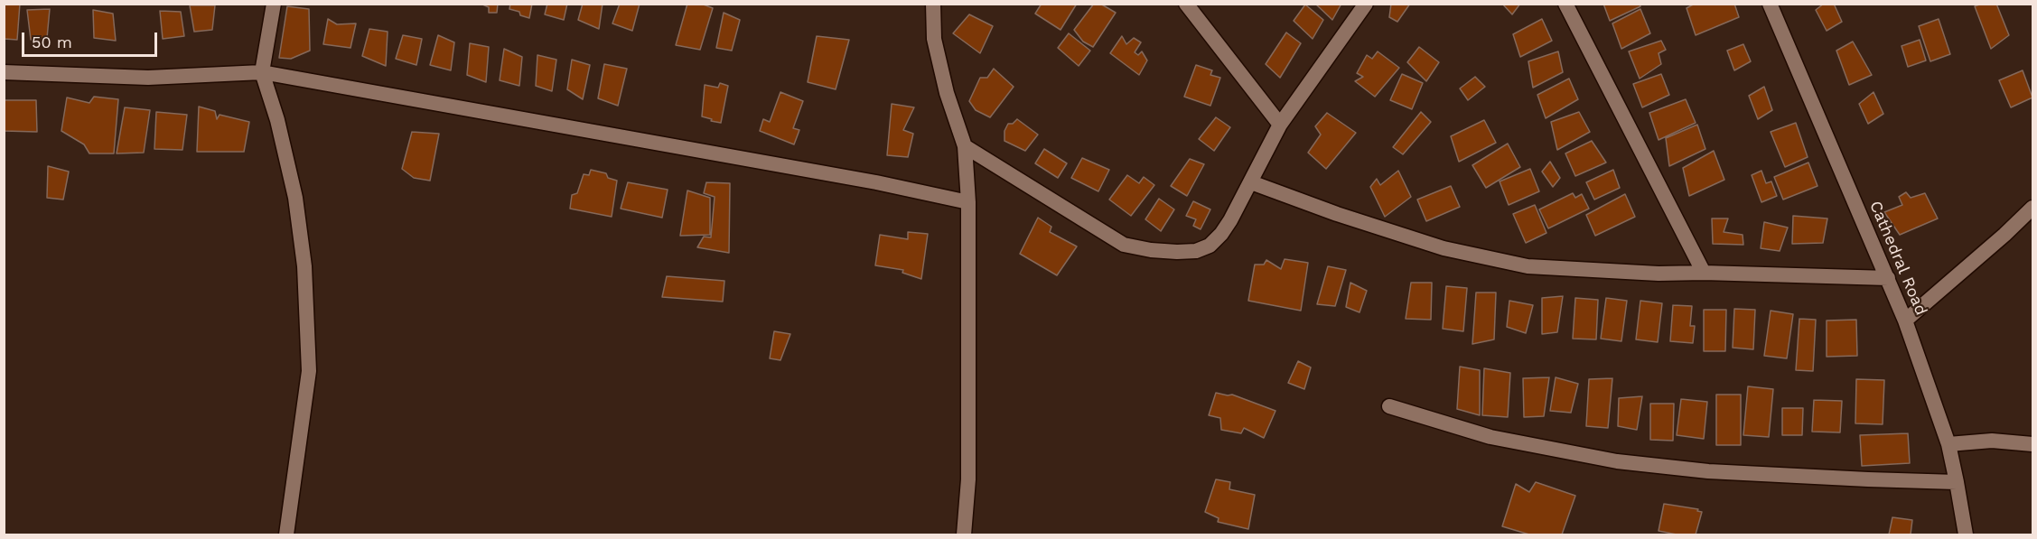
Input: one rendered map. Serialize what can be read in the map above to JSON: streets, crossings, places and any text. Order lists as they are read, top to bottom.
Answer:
{
  "streets": {
    "street": ["Cathedral Road"]
  },
  "scale_bar": "50 m"
}
